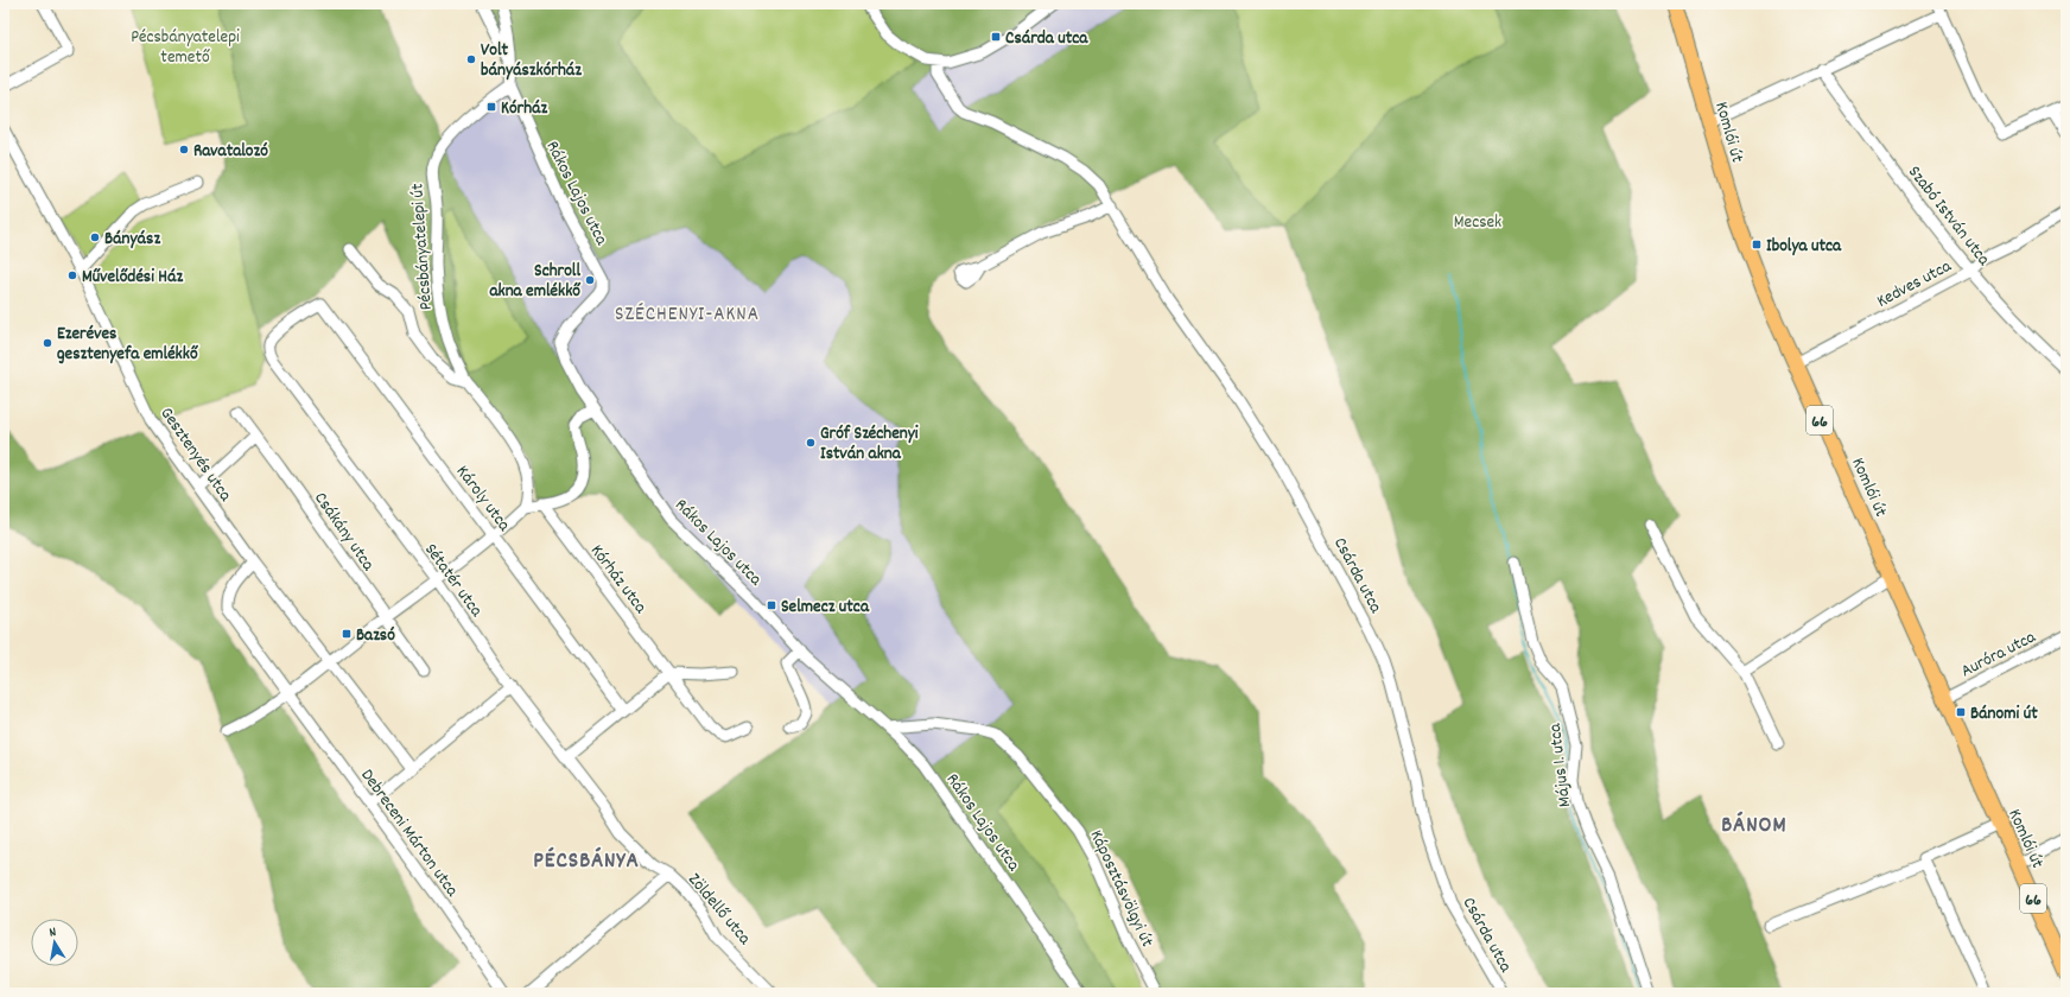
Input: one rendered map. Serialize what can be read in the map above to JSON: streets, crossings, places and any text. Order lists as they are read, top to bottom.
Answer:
{
  "streets": {
    "main road": ["Komlói út", "66"],
    "street": [
      "Rákos Lajos utca",
      "Szabó István utca",
      "Pécsbányatelepi út",
      "Kedves utca",
      "Gesztenyés utca",
      "Károly utca",
      "Csákány utca",
      "Csárda utca",
      "Kórház utca",
      "Sétatér utca",
      "Auróra utca",
      "Május 1. utca",
      "Debreceni Márton utca",
      "Káposztásvölgyi út",
      "Zöldellő utca"
    ]
  },
  "crossings": [
    ["Komlói út", "Kedves utca"],
    ["Komlói út", "Auróra utca"],
    ["Rákos Lajos utca", "Pécsbányatelepi út"],
    ["Rákos Lajos utca", "Káposztásvölgyi út"],
    ["Szabó István utca", "Kedves utca"],
    ["Gesztenyés utca", "Debreceni Márton utca"],
    ["Károly utca", "Sétatér utca"],
    ["Sétatér utca", "Zöldellő utca"]
  ],
  "districts": ["SZÉCHENYI-AKNA", "BÁNOM", "PÉCSBÁNYA"],
  "parks": ["Pécsbányatelepi temető", "Mecsek"],
  "places": {
    "transit": [
      "Csárda utca",
      "Kórház",
      "Ibolya utca",
      "Selmecz utca",
      "Bazsó",
      "Bánomi út"
    ],
    "other": [
      "Volt bányászkórház",
      "Ravatalozó",
      "Bányász",
      "Művelődési Ház",
      "Schroll akna emlékkő",
      "Ezeréves gesztenyefa emlékkő",
      "Gróf Széchenyi István akna"
    ]
  },
  "north": "top"
}
